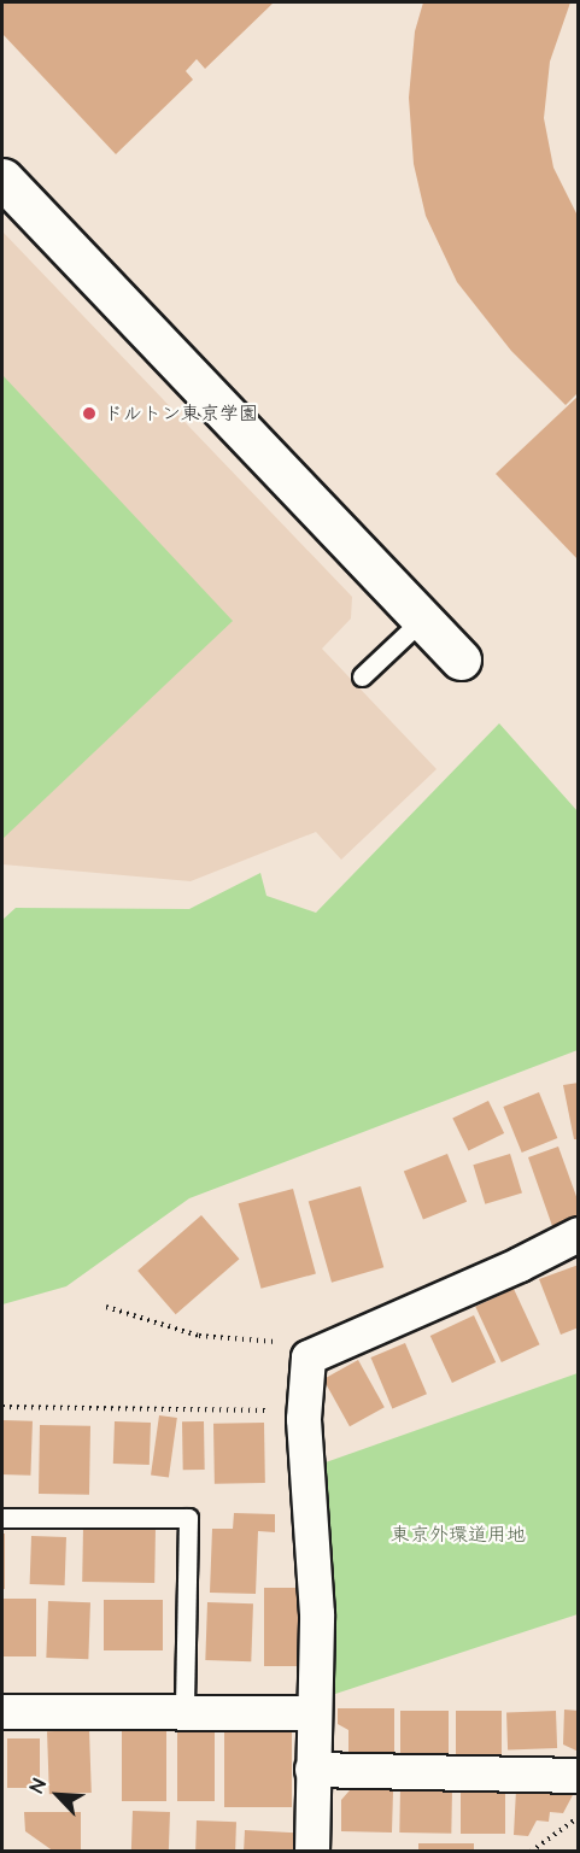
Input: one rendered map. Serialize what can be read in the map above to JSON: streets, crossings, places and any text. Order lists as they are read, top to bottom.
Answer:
{
  "parks": ["東京外環道用地"],
  "places": ["ドルトン東京学園"],
  "north": "top left"
}
